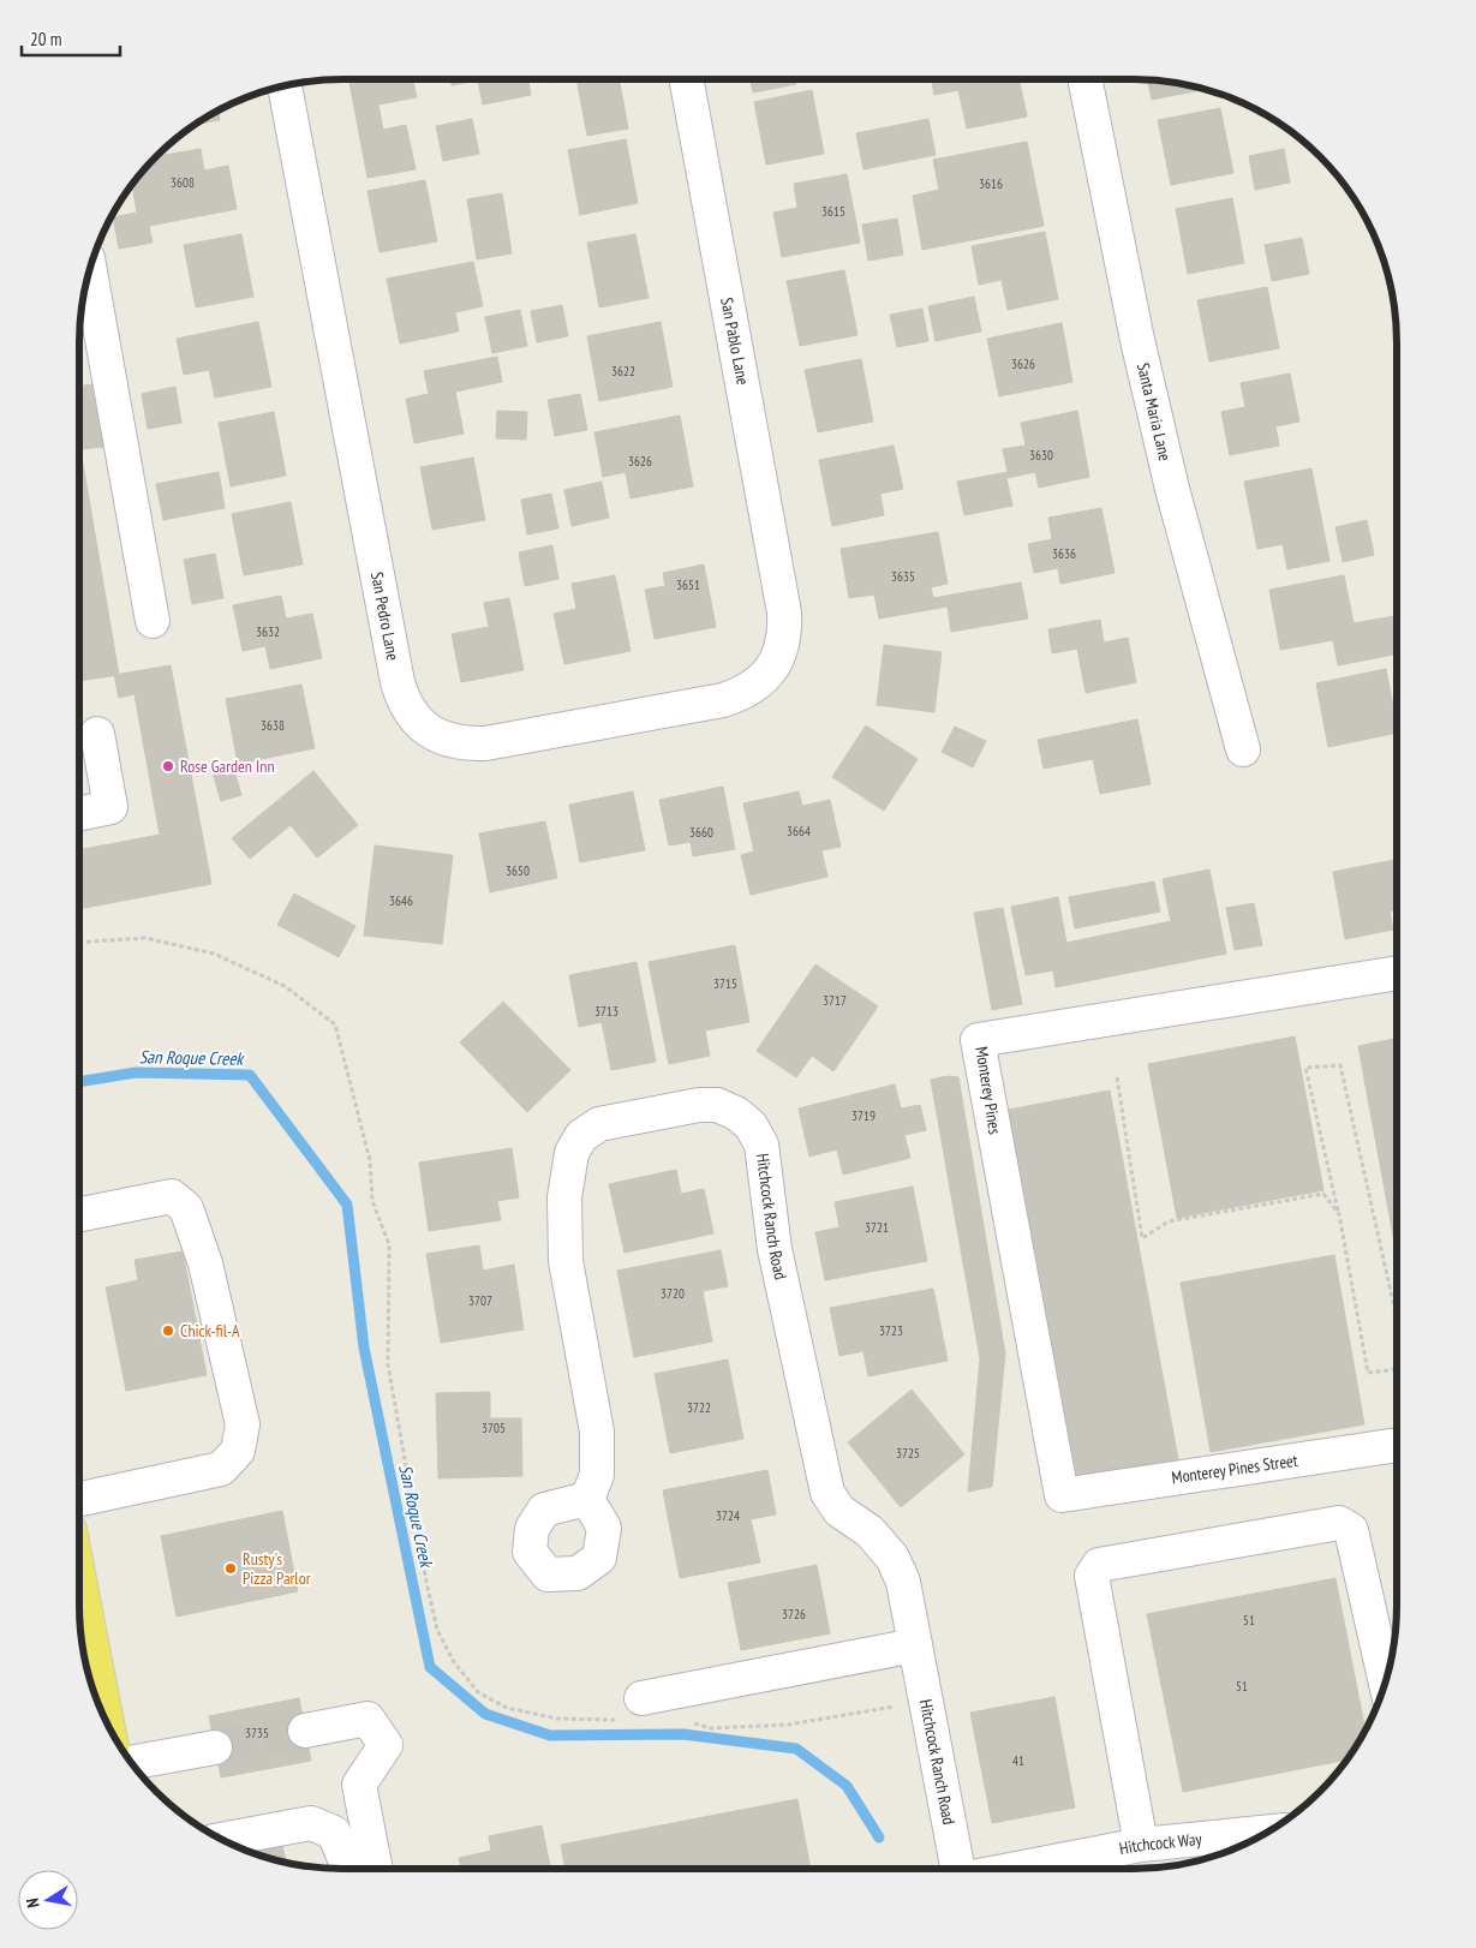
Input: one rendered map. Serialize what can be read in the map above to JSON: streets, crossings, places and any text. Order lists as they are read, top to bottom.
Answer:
{
  "streets": {
    "street": [
      "San Pablo Lane",
      "Santa Maria Lane",
      "San Pedro Lane",
      "Monterey Pines",
      "Hitchcock Ranch Road",
      "Monterey Pines Street",
      "Hitchcock Way"
    ]
  },
  "crossings": [
    ["San Pablo Lane", "San Pedro Lane"],
    ["Monterey Pines", "Monterey Pines Street"]
  ],
  "water": ["San Roque Creek"],
  "places": ["Rose Garden Inn", "Chick-fil-A", "Rusty's Pizza Parlor"],
  "house_numbers": [
    "3608",
    "3616",
    "3615",
    "3626",
    "3622",
    "3630",
    "3626",
    "3636",
    "3635",
    "3651",
    "3632",
    "3638",
    "3664",
    "3660",
    "3650",
    "3646",
    "3715",
    "3717",
    "3713",
    "3719",
    "3721",
    "3720",
    "3707",
    "3723",
    "3722",
    "3705",
    "3725",
    "3724",
    "3726",
    "51",
    "51",
    "3735",
    "41"
  ],
  "scale_bar": "20 m",
  "north": "left"
}
